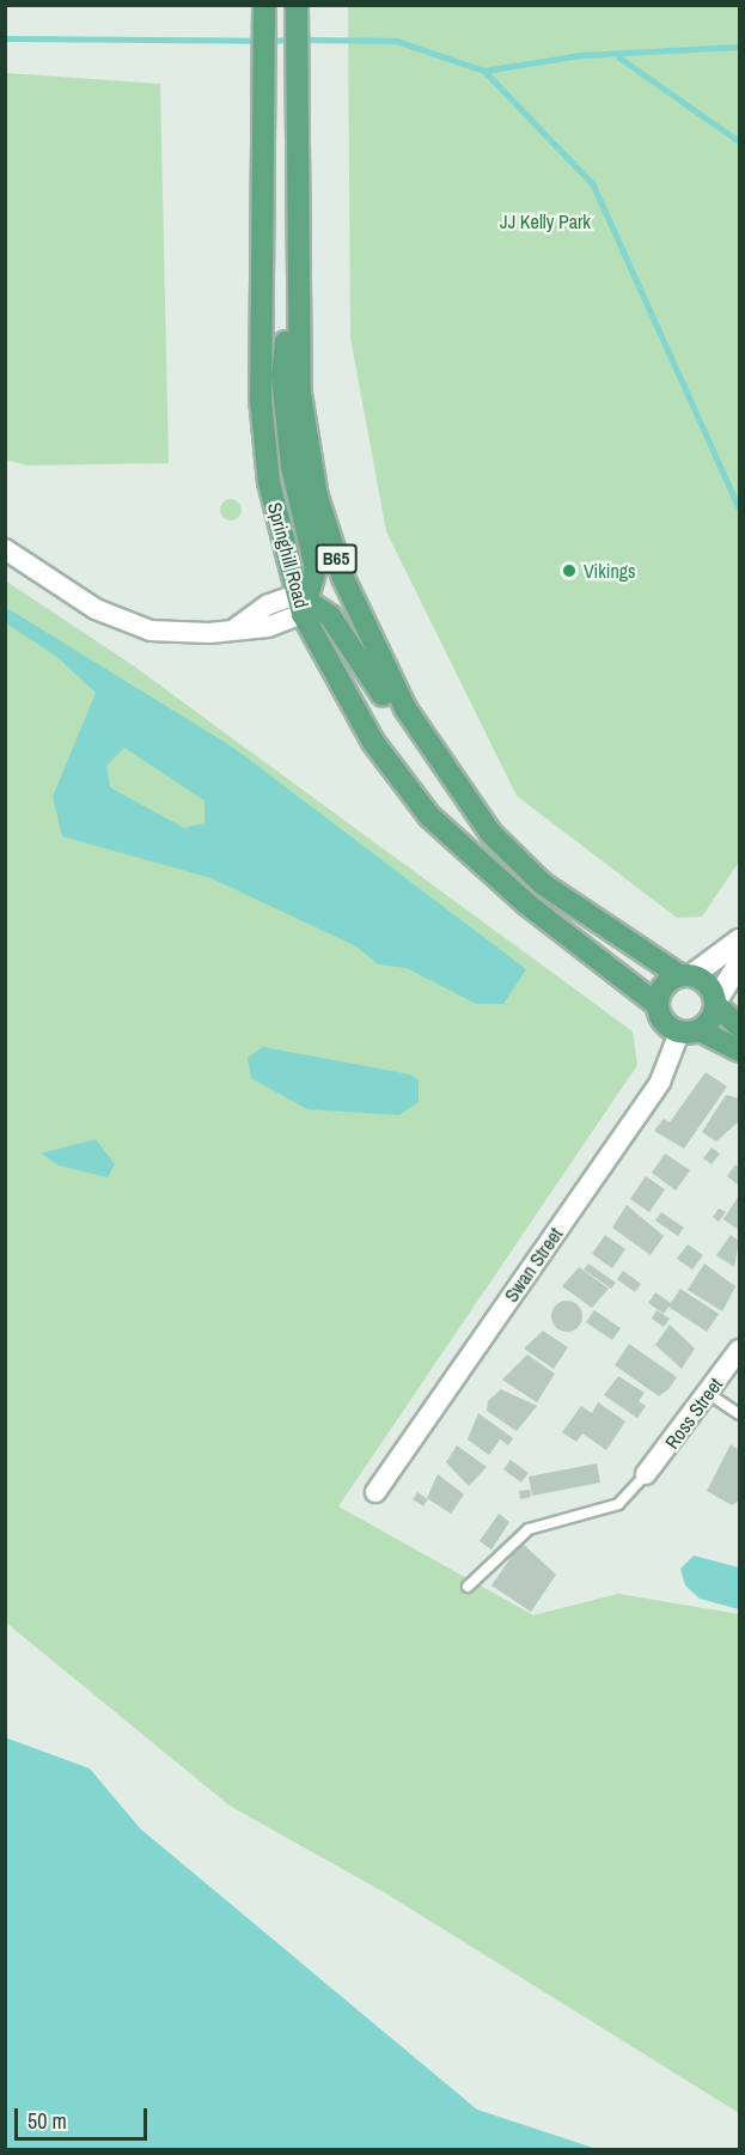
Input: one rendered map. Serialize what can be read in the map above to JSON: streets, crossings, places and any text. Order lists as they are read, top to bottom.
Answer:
{
  "streets": {
    "main road": ["Springhill Road", "B65"],
    "street": ["Swan Street", "Ross Street"]
  },
  "crossings": [
    ["Springhill Road", "B65"],
    ["Springhill Road", "Swan Street"],
    ["B65", "Swan Street"]
  ],
  "parks": ["JJ Kelly Park"],
  "places": ["Vikings"],
  "scale_bar": "50 m"
}
